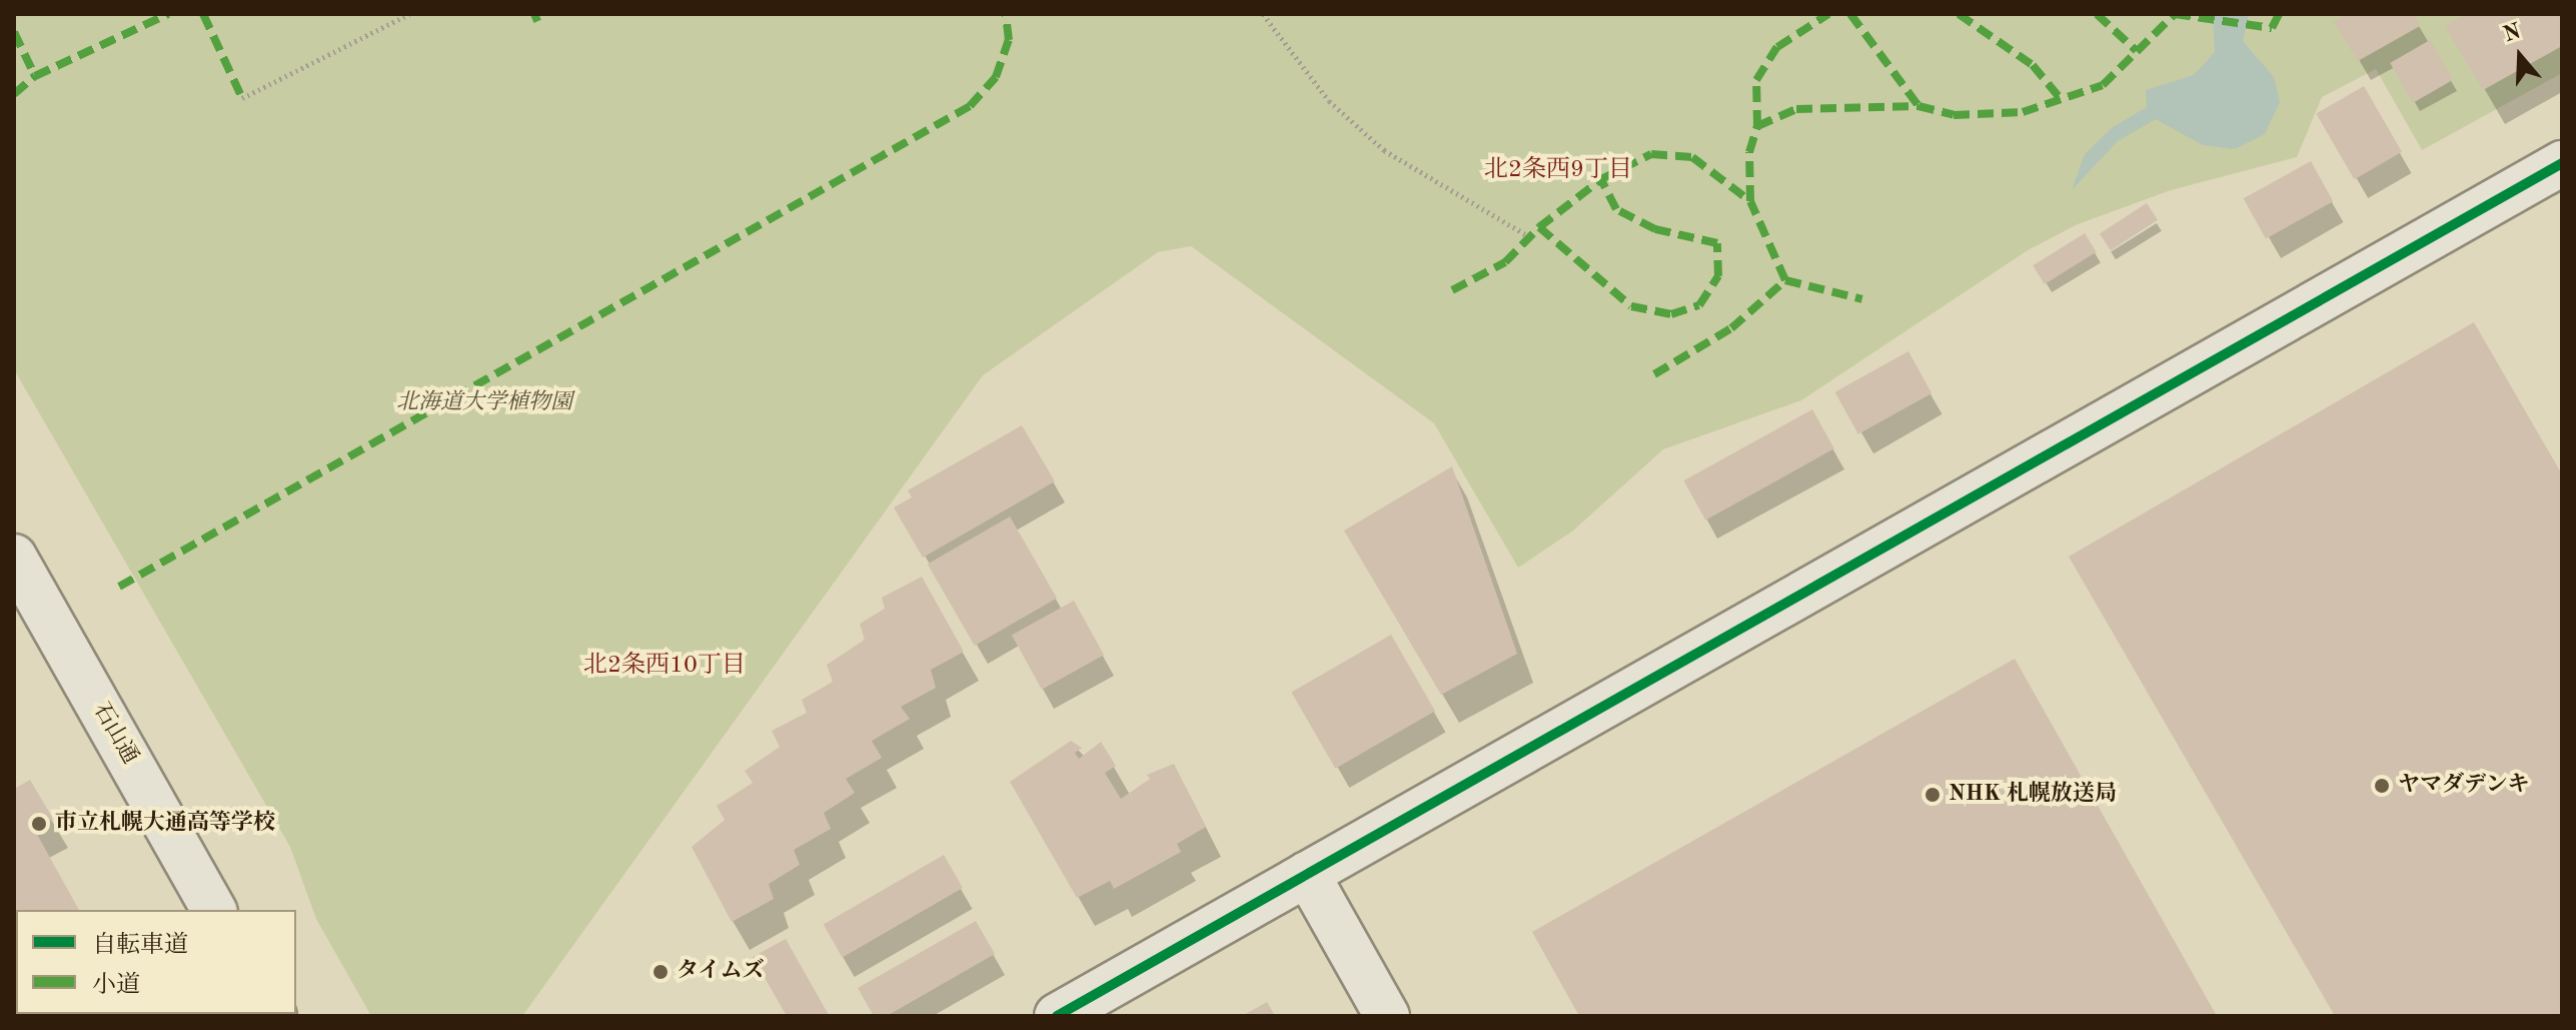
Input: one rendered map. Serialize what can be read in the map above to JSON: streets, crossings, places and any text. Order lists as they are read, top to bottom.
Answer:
{
  "streets": {
    "street": ["石山通"]
  },
  "districts": ["北2条西9丁目", "北2条西10丁目"],
  "parks": ["北海道大学植物園"],
  "places": [
    "ヤマダデンキ",
    "NHK 札幌放送局",
    "市立札幌大通高等学校",
    "タイムズ"
  ],
  "legend": ["自転車道", "小道"],
  "north": "top"
}
